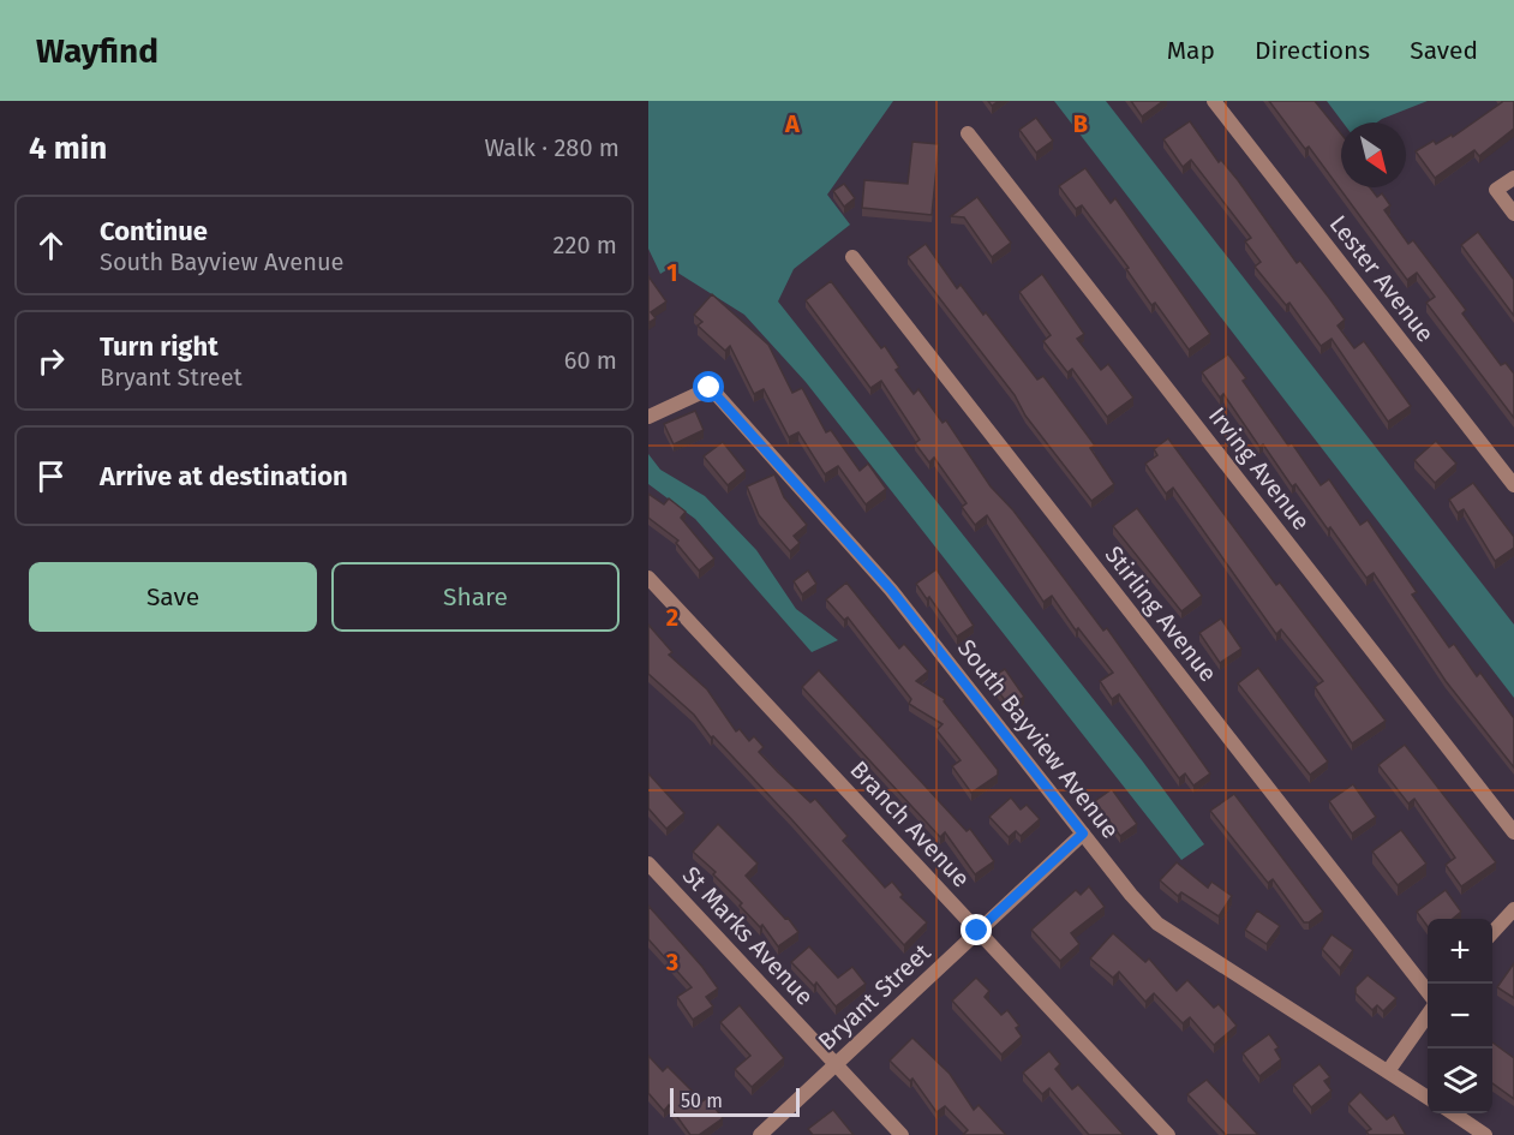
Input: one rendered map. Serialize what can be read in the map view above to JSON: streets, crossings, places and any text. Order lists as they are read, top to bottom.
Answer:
{
  "streets": {
    "street": [
      "Lester Avenue",
      "Irving Avenue",
      "Stirling Avenue",
      "South Bayview Avenue",
      "Branch Avenue",
      "St Marks Avenue",
      "Bryant Street"
    ]
  },
  "crossings": [
    ["South Bayview Avenue", "Bryant Street"],
    ["Branch Avenue", "Bryant Street"],
    ["St Marks Avenue", "Bryant Street"]
  ],
  "scale_bar": "50 m",
  "north": "bottom right",
  "page": {
    "header": "Wayfind",
    "nav": ["Map", "Directions", "Saved"],
    "heading": ["4 min", "Walk · 280 m"],
    "list": [
      ["Continue", "South Bayview Avenue", "220 m"],
      ["Turn right", "Bryant Street", "60 m"],
      "Arrive at destination"
    ],
    "buttons": ["Save", "Share"],
    "map_buttons": ["+", "−"],
    "scale": "50 m"
  },
  "grid": {
    "columns": ["A", "B"],
    "rows": ["1", "2", "3"]
  }
}
